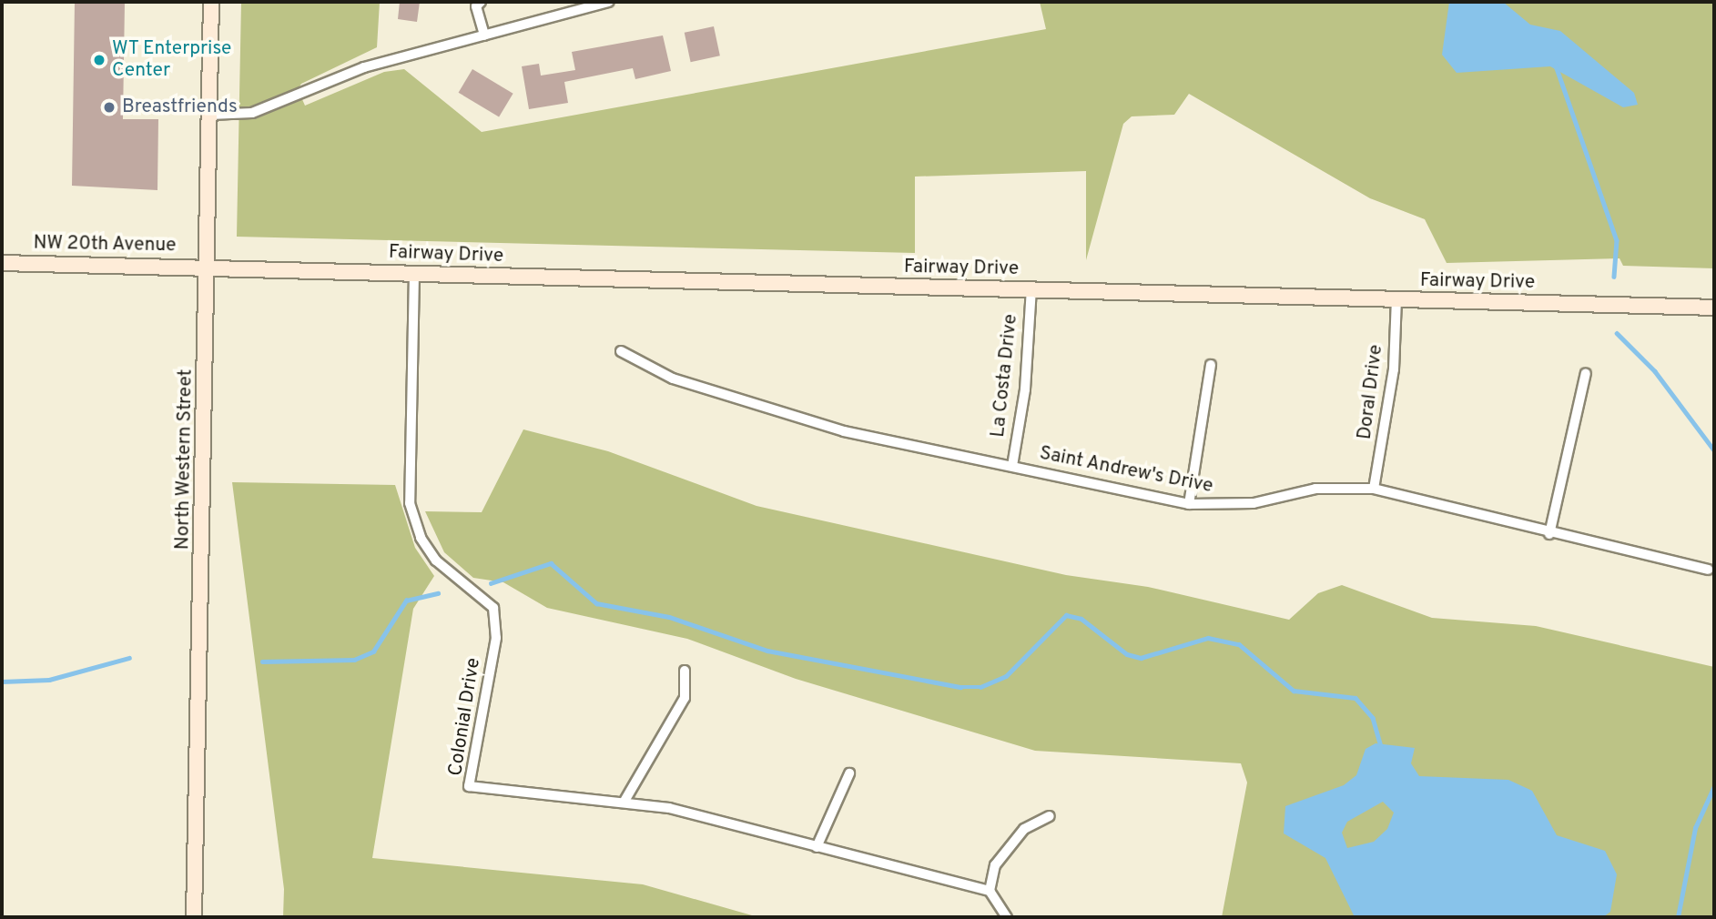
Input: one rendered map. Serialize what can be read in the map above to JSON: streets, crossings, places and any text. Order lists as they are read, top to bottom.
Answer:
{
  "streets": {
    "main road": ["NW 20th Avenue", "Fairway Drive", "North Western Street"],
    "street": [
      "La Costa Drive",
      "Doral Drive",
      "Saint Andrew's Drive",
      "Colonial Drive"
    ]
  },
  "crossings": [
    ["NW 20th Avenue", "Fairway Drive"],
    ["NW 20th Avenue", "North Western Street"],
    ["Fairway Drive", "La Costa Drive"],
    ["Fairway Drive", "Doral Drive"],
    ["Fairway Drive", "North Western Street"],
    ["Fairway Drive", "Colonial Drive"],
    ["La Costa Drive", "Saint Andrew's Drive"],
    ["Doral Drive", "Saint Andrew's Drive"]
  ],
  "places": ["WT Enterprise Center", "Breastfriends"]
}
